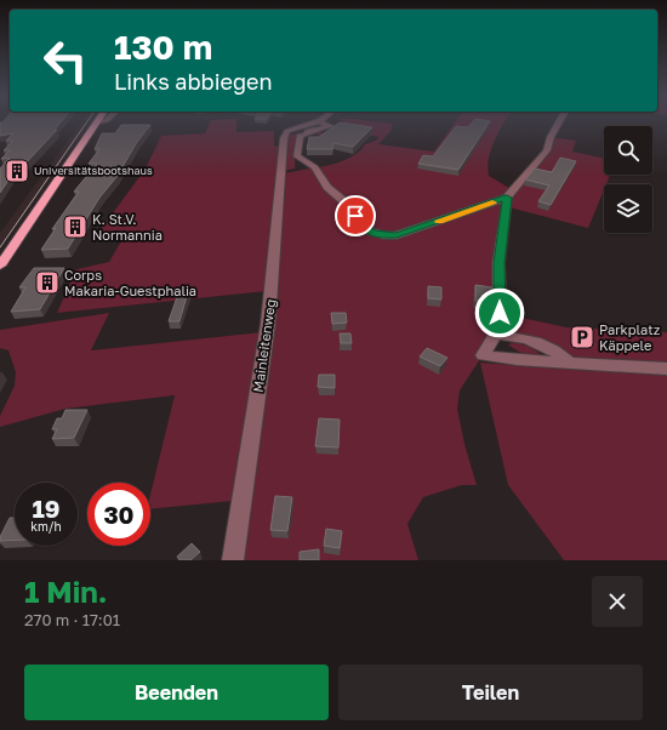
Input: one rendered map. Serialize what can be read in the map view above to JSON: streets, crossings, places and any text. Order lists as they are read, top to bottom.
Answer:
{
  "streets": {
    "street": ["Mainleitenweg"]
  },
  "places": {
    "building": ["Universitätsbootshaus", "K. St.V. Normannia", "Corps Makaria-Guestphalia"],
    "parking": ["Parkplatz Käppele"]
  },
  "page": {
    "turn": ["130 m", "Links abbiegen"],
    "speed": "19 km/h",
    "limit": "30",
    "heading": ["1 Min.", "270 m · 17:01"],
    "buttons": ["Beenden", "Teilen"]
  }
}
